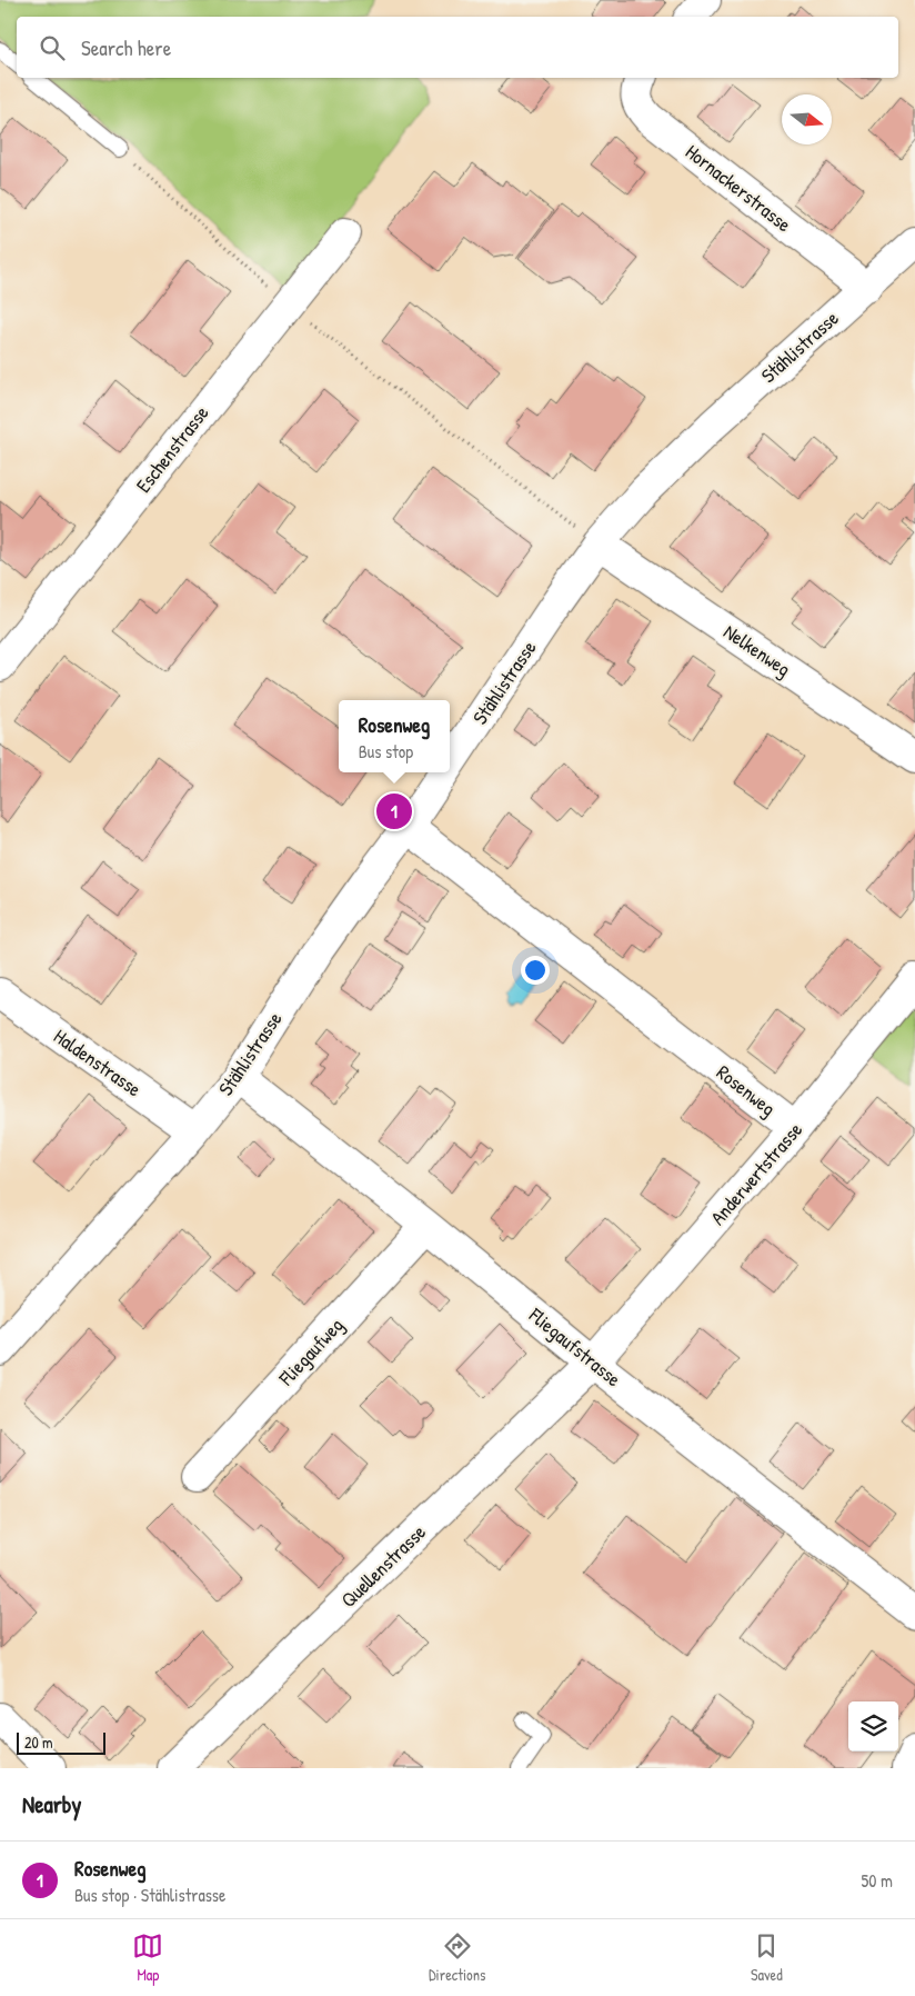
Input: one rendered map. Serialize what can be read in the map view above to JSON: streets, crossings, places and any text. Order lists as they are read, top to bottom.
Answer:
{
  "streets": {
    "street": [
      "Hornackerstrasse",
      "Stählistrasse",
      "Eschenstrasse",
      "Nelkenweg",
      "Haldenstrasse",
      "Rosenweg",
      "Anderwertstrasse",
      "Fliegaufstrasse",
      "Fliegaufweg",
      "Quellenstrasse"
    ]
  },
  "crossings": [
    ["Hornackerstrasse", "Stählistrasse"],
    ["Stählistrasse", "Nelkenweg"],
    ["Stählistrasse", "Haldenstrasse"],
    ["Stählistrasse", "Rosenweg"],
    ["Stählistrasse", "Fliegaufstrasse"],
    ["Rosenweg", "Anderwertstrasse"],
    ["Anderwertstrasse", "Fliegaufstrasse"],
    ["Anderwertstrasse", "Quellenstrasse"],
    ["Fliegaufstrasse", "Fliegaufweg"],
    ["Fliegaufstrasse", "Quellenstrasse"]
  ],
  "scale_bar": "20 m",
  "north": "right",
  "page": {
    "search": "Search here",
    "popup": ["Rosenweg", "Bus stop"],
    "pins": "1",
    "scale": "20 m",
    "heading": "Nearby",
    "list": [
      {
        "mark": "1",
        "name": "Rosenweg",
        "note": "Bus stop · Stählistrasse",
        "value": "50 m"
      }
    ],
    "nav": ["Map", "Directions", "Saved"]
  }
}
